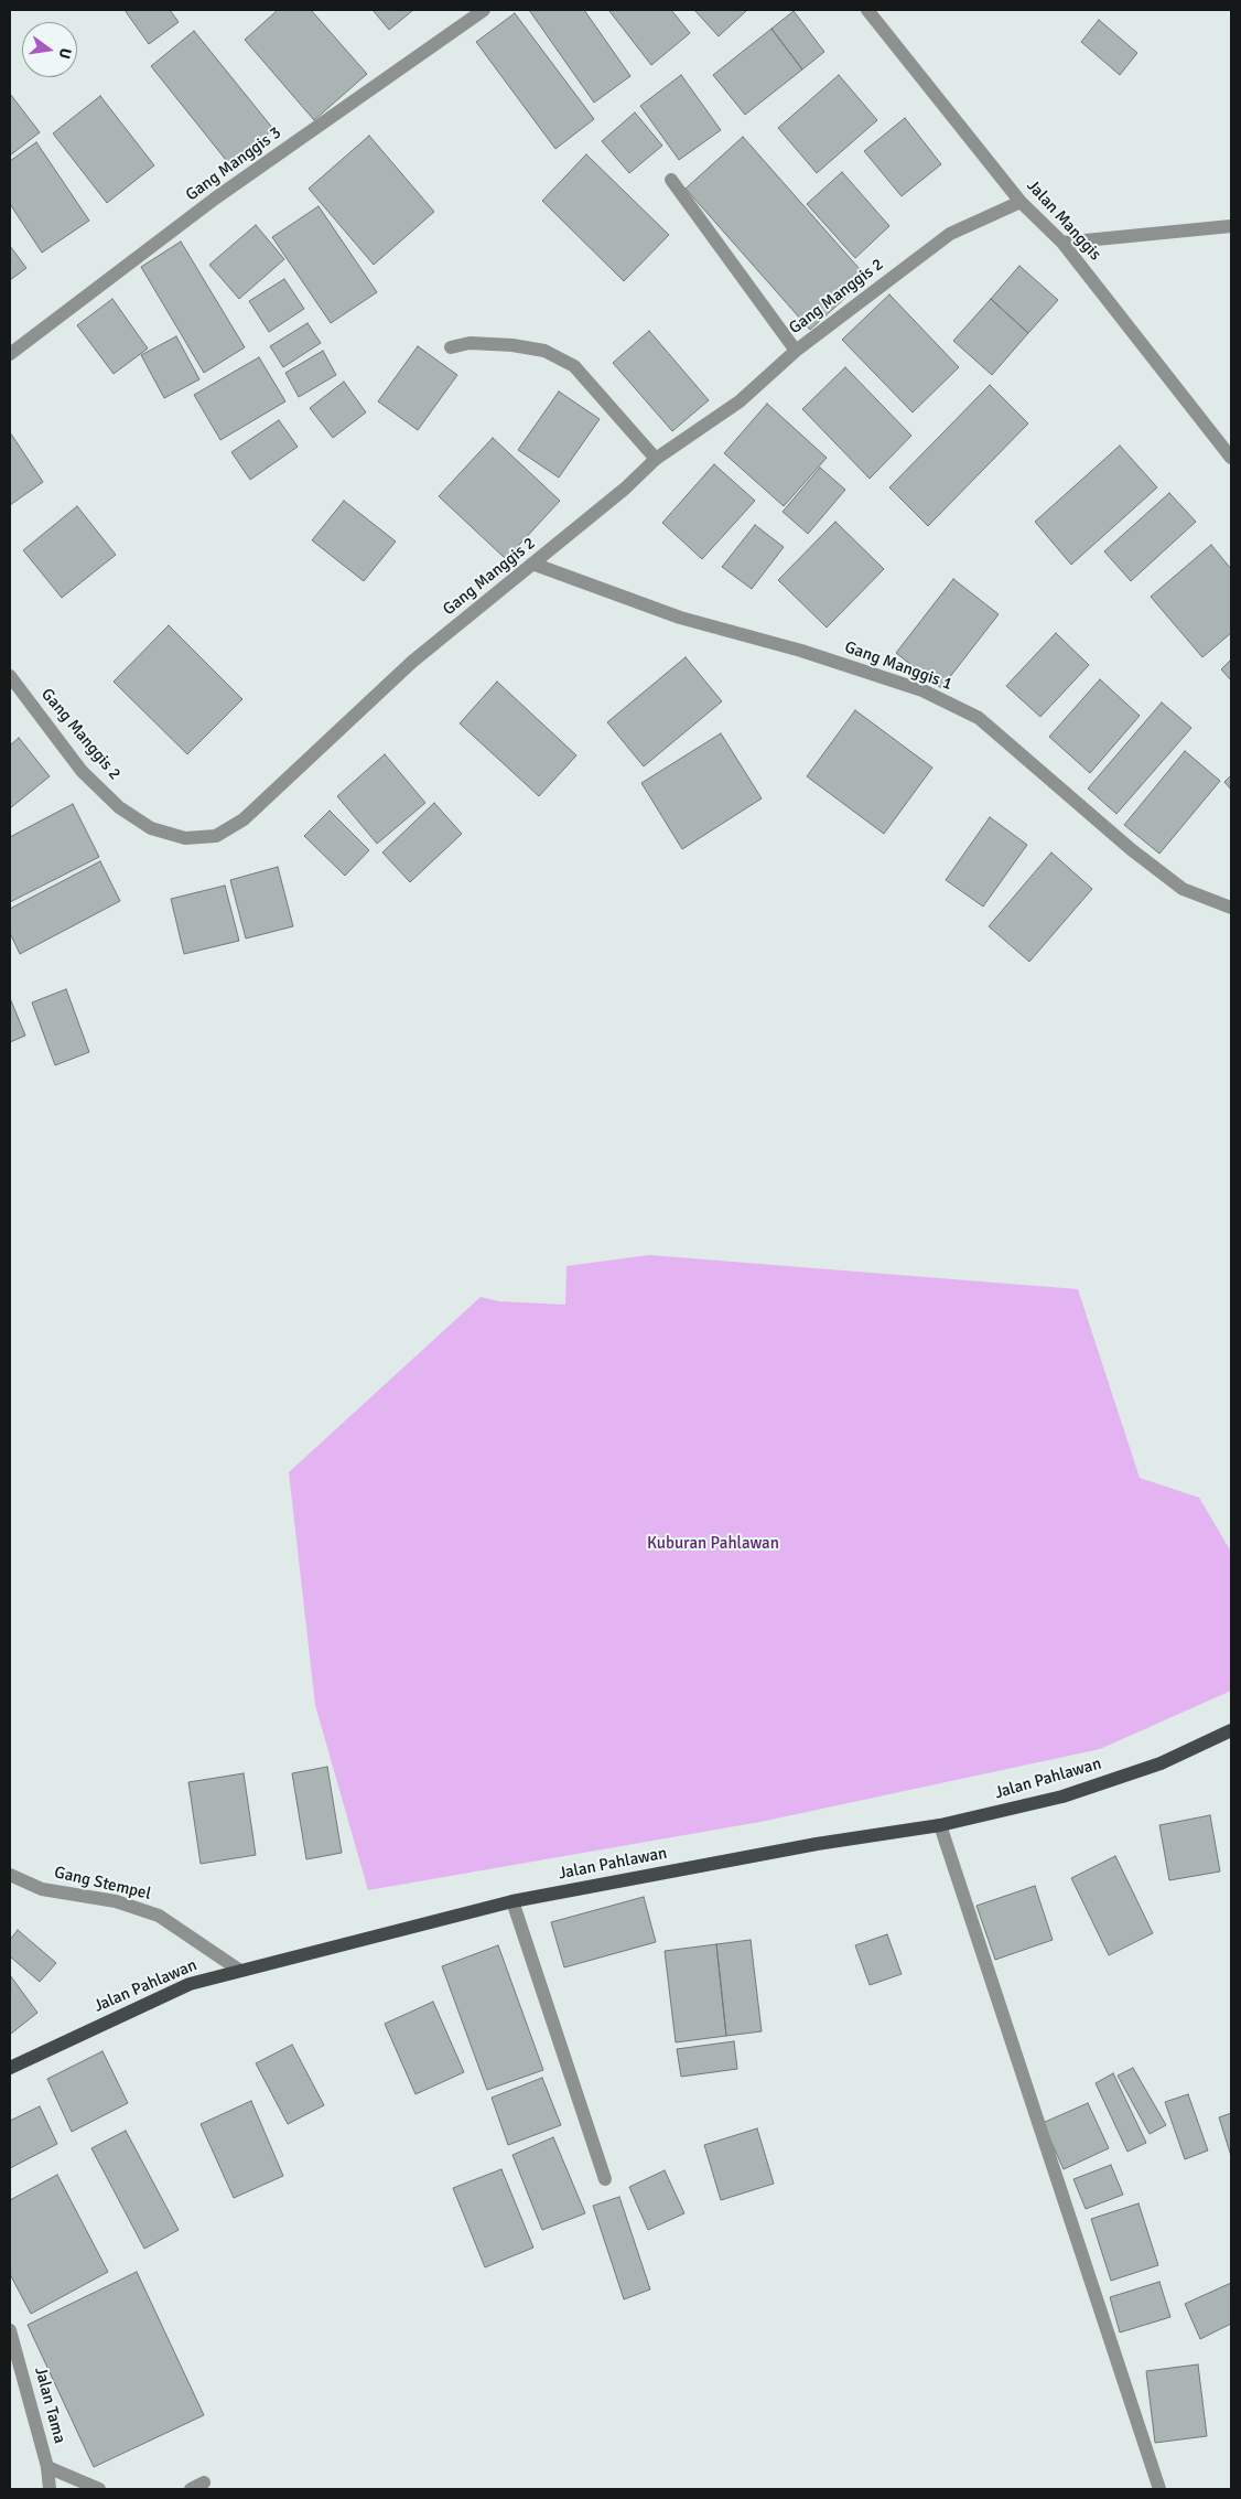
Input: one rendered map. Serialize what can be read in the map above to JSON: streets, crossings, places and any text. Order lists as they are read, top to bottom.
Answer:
{
  "streets": {
    "main road": ["Jalan Pahlawan"],
    "street": [
      "Gang Manggis 3",
      "Jalan Manggis",
      "Gang Manggis 2",
      "Gang Manggis 1",
      "Gang Stempel",
      "Jalan Tama"
    ]
  },
  "crossings": [
    ["Jalan Manggis", "Gang Manggis 2"],
    ["Gang Manggis 2", "Gang Manggis 1"],
    ["Jalan Pahlawan", "Gang Stempel"]
  ],
  "parks": ["Kuburan Pahlawan"],
  "north": "right"
}
